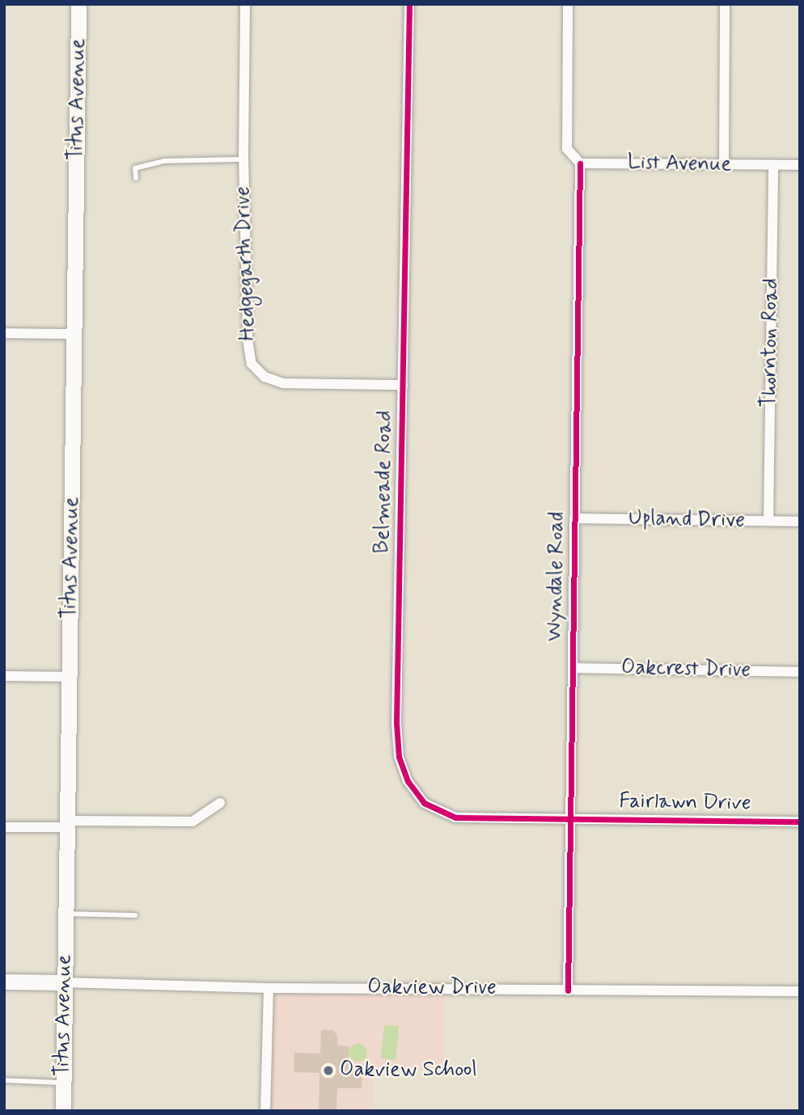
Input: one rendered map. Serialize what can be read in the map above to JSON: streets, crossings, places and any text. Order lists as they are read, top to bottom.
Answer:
{
  "streets": {
    "main road": ["Titus Avenue"],
    "street": [
      "List Avenue",
      "Hedgegarth Drive",
      "Thornton Road",
      "Belmeade Road",
      "Upland Drive",
      "Wyndale Road",
      "Oakcrest Drive",
      "Fairlawn Drive",
      "Oakview Drive"
    ]
  },
  "crossings": [
    ["Titus Avenue", "Oakview Drive"],
    ["List Avenue", "Thornton Road"],
    ["List Avenue", "Wyndale Road"],
    ["Hedgegarth Drive", "Belmeade Road"],
    ["Thornton Road", "Upland Drive"],
    ["Belmeade Road", "Wyndale Road"],
    ["Belmeade Road", "Fairlawn Drive"],
    ["Upland Drive", "Wyndale Road"],
    ["Wyndale Road", "Oakcrest Drive"],
    ["Wyndale Road", "Fairlawn Drive"],
    ["Wyndale Road", "Oakview Drive"]
  ],
  "places": ["Oakview School"]
}
